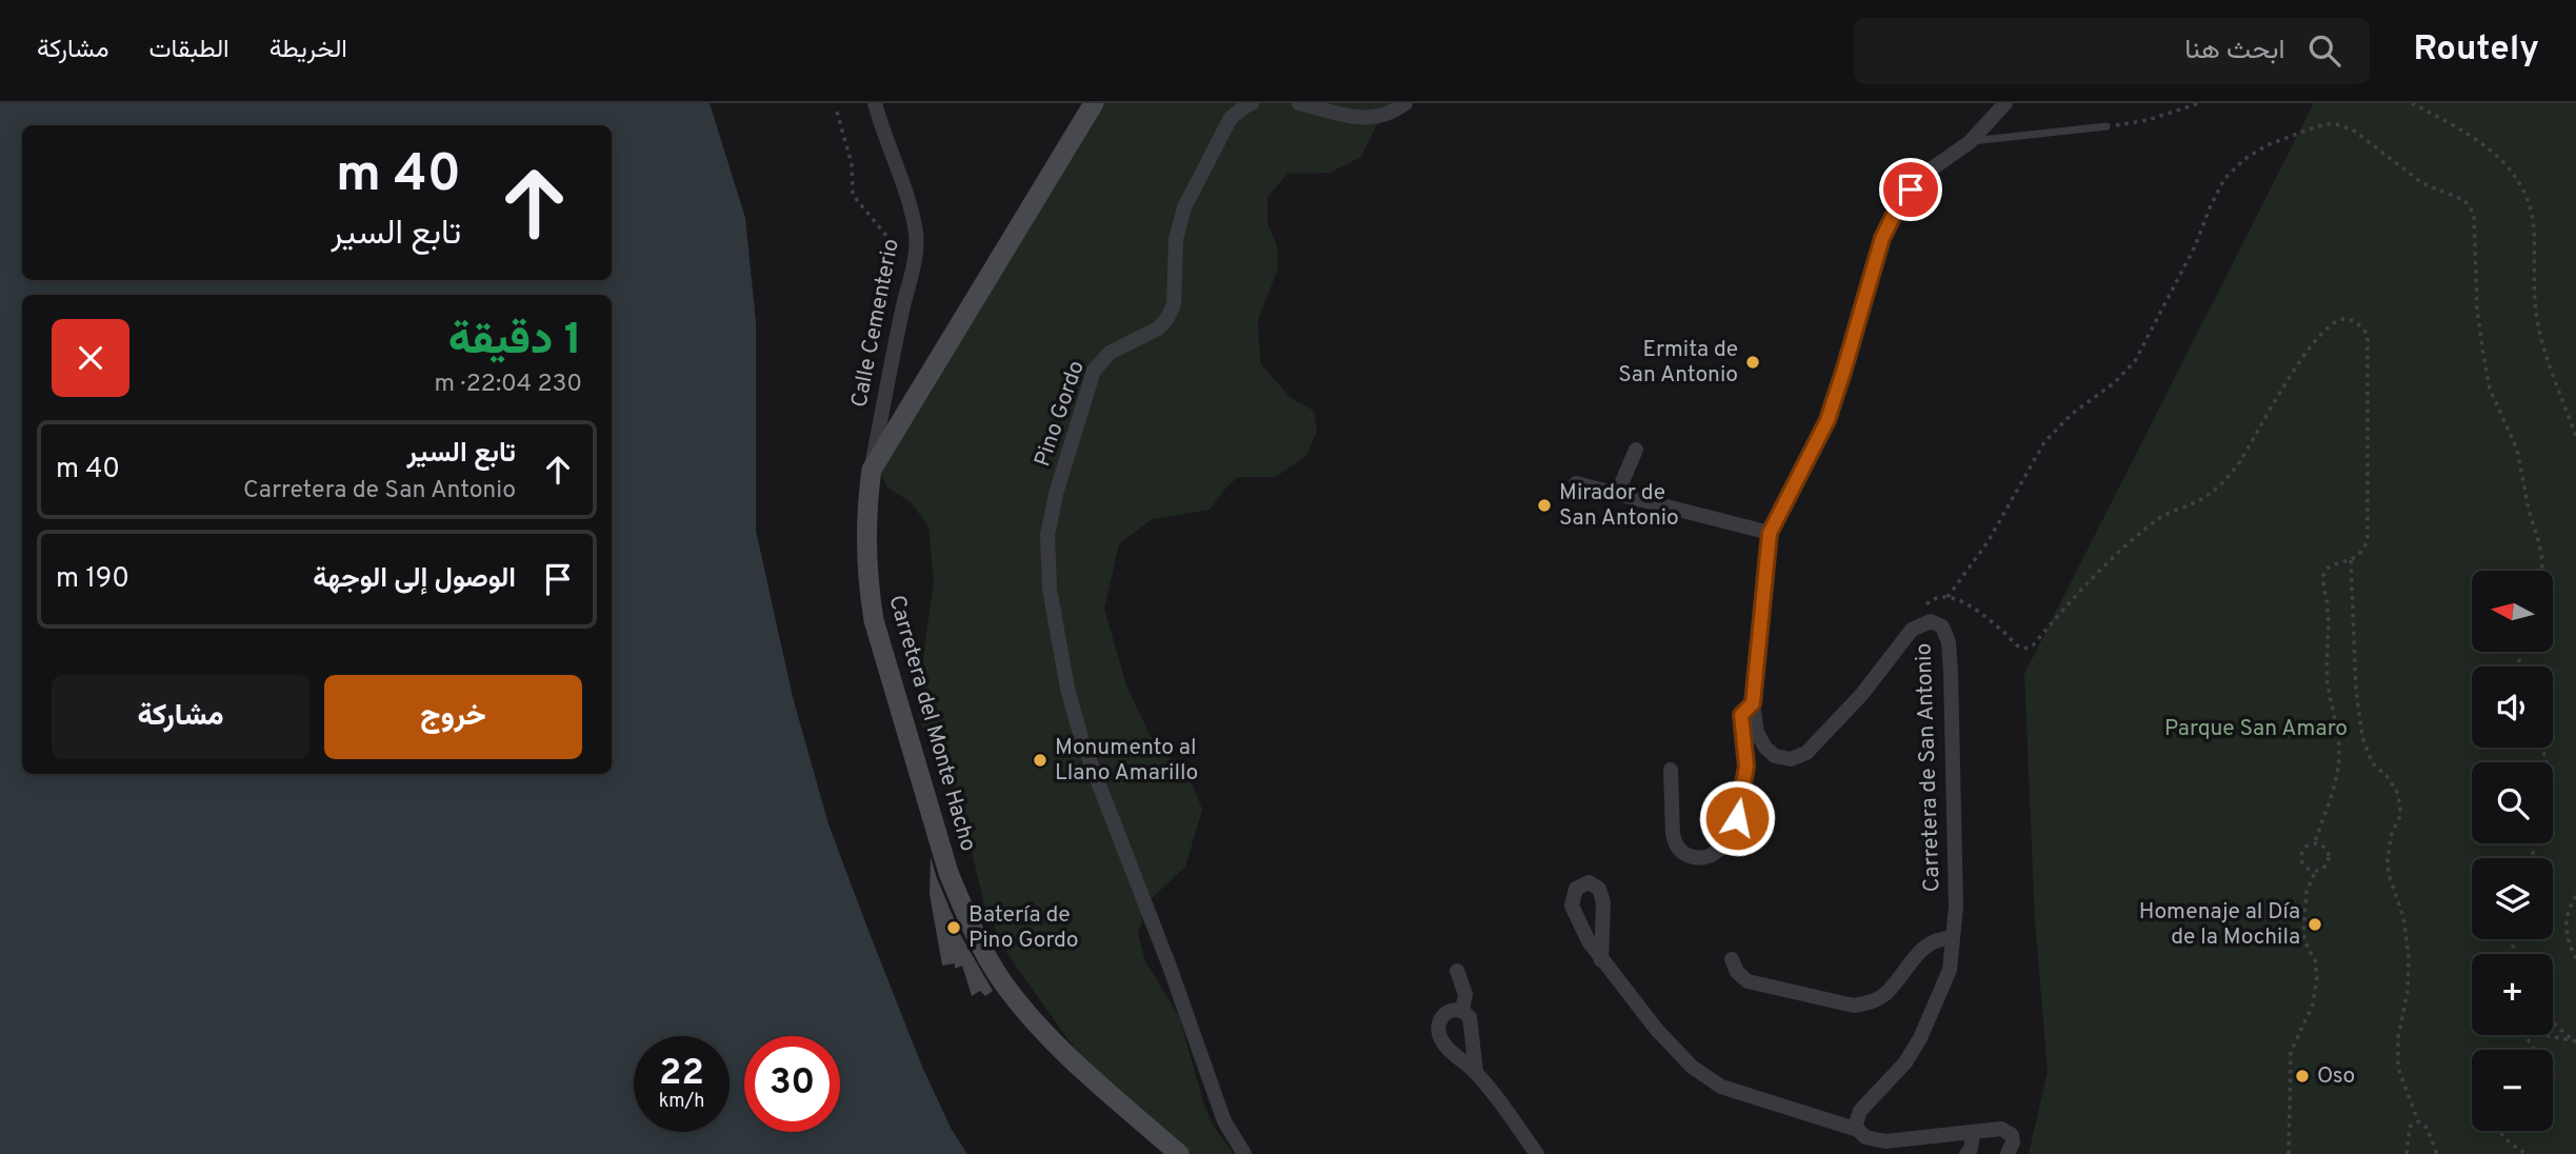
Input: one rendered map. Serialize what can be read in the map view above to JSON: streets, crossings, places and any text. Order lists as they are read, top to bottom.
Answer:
{
  "streets": {
    "main road": ["Carretera del Monte Hacho"],
    "street": ["Calle Cementerio", "Pino Gordo", "Carretera de San Antonio"]
  },
  "crossings": [
    ["Calle Cementerio", "Carretera del Monte Hacho"]
  ],
  "parks": ["Parque San Amaro"],
  "places": [
    "Ermita de San Antonio",
    "Mirador de San Antonio",
    "Monumento al Llano Amarillo",
    "Homenaje al Día de la Mochila",
    "Batería de Pino Gordo",
    "Oso"
  ],
  "north": "left",
  "page": {
    "header": "Routely",
    "search": "ابحث هنا",
    "nav": ["الخريطة", "الطبقات", "مشاركة"],
    "turn": ["40 m", "تابع السير"],
    "heading": ["1 دقيقة", "230 m · 22:04"],
    "list": [
      {
        "name": "تابع السير",
        "note": "Carretera de San Antonio",
        "value": "40 m"
      },
      {
        "name": "الوصول إلى الوجهة",
        "value": "190 m"
      }
    ],
    "map_buttons": ["+", "−"],
    "buttons": ["خروج", "مشاركة"],
    "speed": "22 km/h",
    "limit": "30"
  }
}
